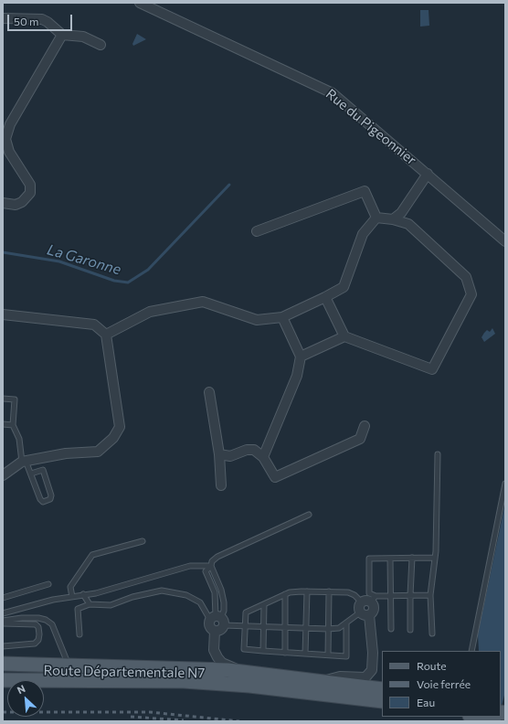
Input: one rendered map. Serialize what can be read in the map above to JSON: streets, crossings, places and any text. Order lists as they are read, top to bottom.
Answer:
{
  "streets": {
    "main road": ["Route Départementale N7"],
    "street": ["Rue du Pigeonnier"]
  },
  "water": ["La Garonne"],
  "legend": ["Route", "Voie ferrée", "Eau"],
  "scale_bar": "50 m",
  "north": "top left"
}
